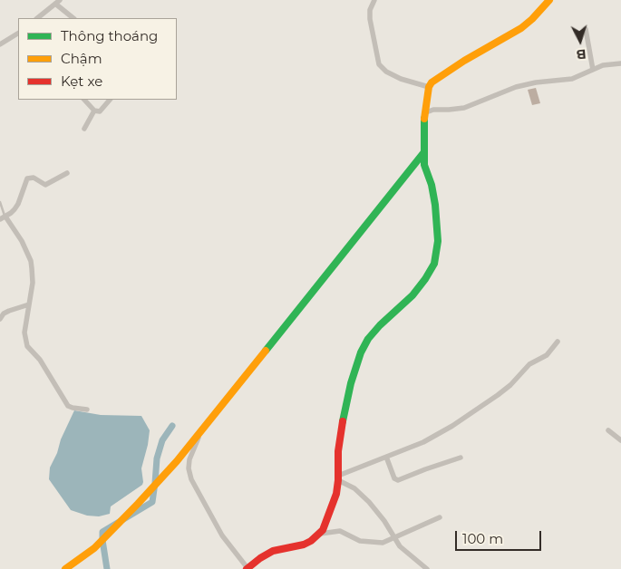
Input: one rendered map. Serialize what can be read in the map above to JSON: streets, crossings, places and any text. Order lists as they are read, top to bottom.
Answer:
{
  "legend": ["Thông thoáng", "Chậm", "Kẹt xe"],
  "scale_bar": "100 m",
  "north": "bottom"
}
